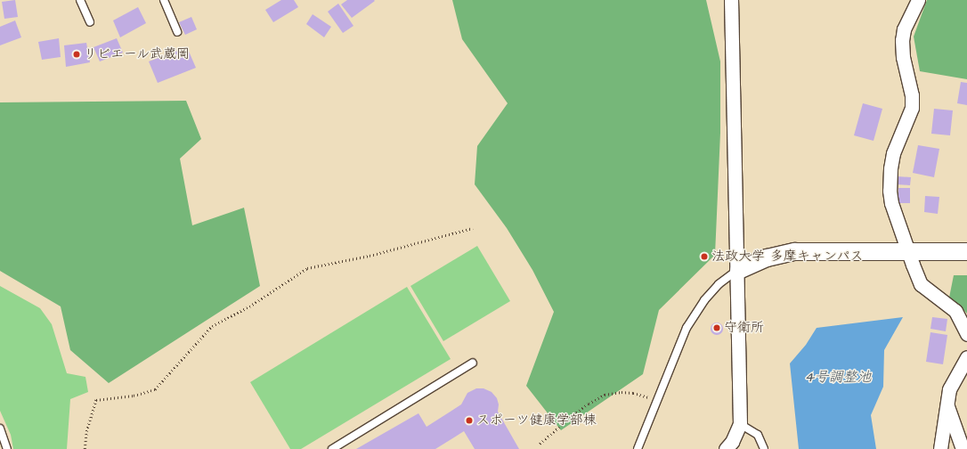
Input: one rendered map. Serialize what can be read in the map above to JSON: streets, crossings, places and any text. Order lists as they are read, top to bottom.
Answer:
{
  "water": ["4号調整池"],
  "places": [
    "リビエール武蔵岡",
    "法政大学 多摩キャンパス",
    "守衛所",
    "スポーツ健康学部棟"
  ]
}
